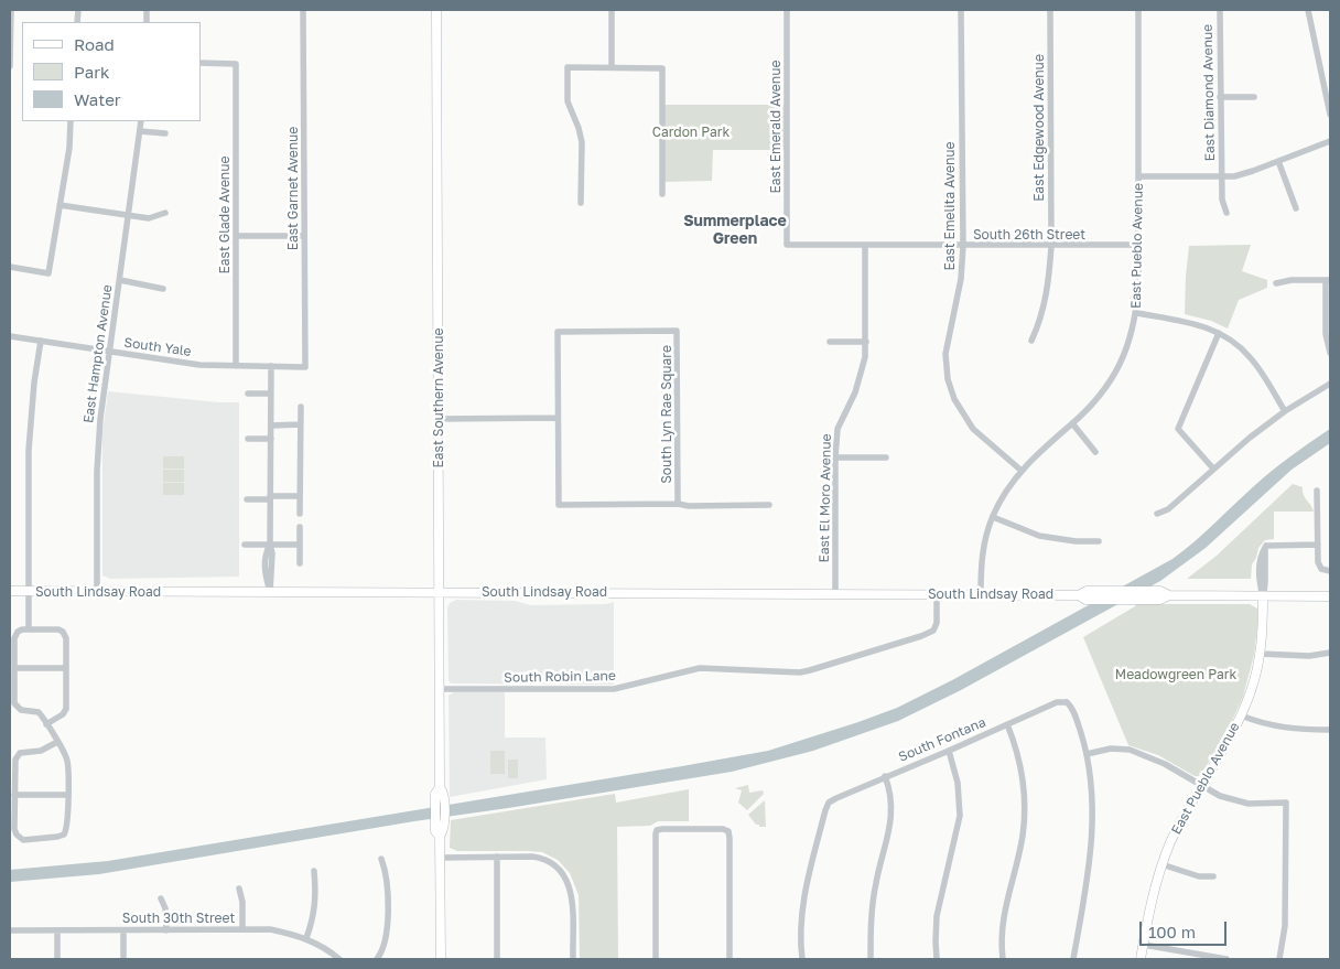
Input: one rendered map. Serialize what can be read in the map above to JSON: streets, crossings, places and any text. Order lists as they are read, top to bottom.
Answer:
{
  "streets": {
    "main road": ["East Pueblo Avenue", "East Southern Avenue", "South Lindsay Road"],
    "street": [
      "East Diamond Avenue",
      "East Emerald Avenue",
      "East Edgewood Avenue",
      "East Garnet Avenue",
      "East Emelita Avenue",
      "East Glade Avenue",
      "South 26th Street",
      "South Yale",
      "East Hampton Avenue",
      "South Lyn Rae Square",
      "East El Moro Avenue",
      "South Robin Lane",
      "South Fontana",
      "South 30th Street"
    ]
  },
  "crossings": [
    ["East Emerald Avenue", "South 26th Street"],
    ["East Edgewood Avenue", "South 26th Street"],
    ["East Garnet Avenue", "South Yale"],
    ["East Emelita Avenue", "South 26th Street"],
    ["East Emelita Avenue", "East Pueblo Avenue"],
    ["East Glade Avenue", "South Yale"],
    ["South 26th Street", "East Pueblo Avenue"],
    ["South 26th Street", "East El Moro Avenue"],
    ["East Pueblo Avenue", "South Lindsay Road"],
    ["South Yale", "East Hampton Avenue"],
    ["East Hampton Avenue", "South Lindsay Road"],
    ["East Southern Avenue", "South Lindsay Road"],
    ["East Southern Avenue", "South Robin Lane"],
    ["East El Moro Avenue", "South Lindsay Road"],
    ["South Lindsay Road", "South Robin Lane"]
  ],
  "districts": ["Summerplace Green"],
  "parks": ["Cardon Park", "Meadowgreen Park"],
  "legend": ["Road", "Park", "Water"],
  "scale_bar": "100 m"
}
